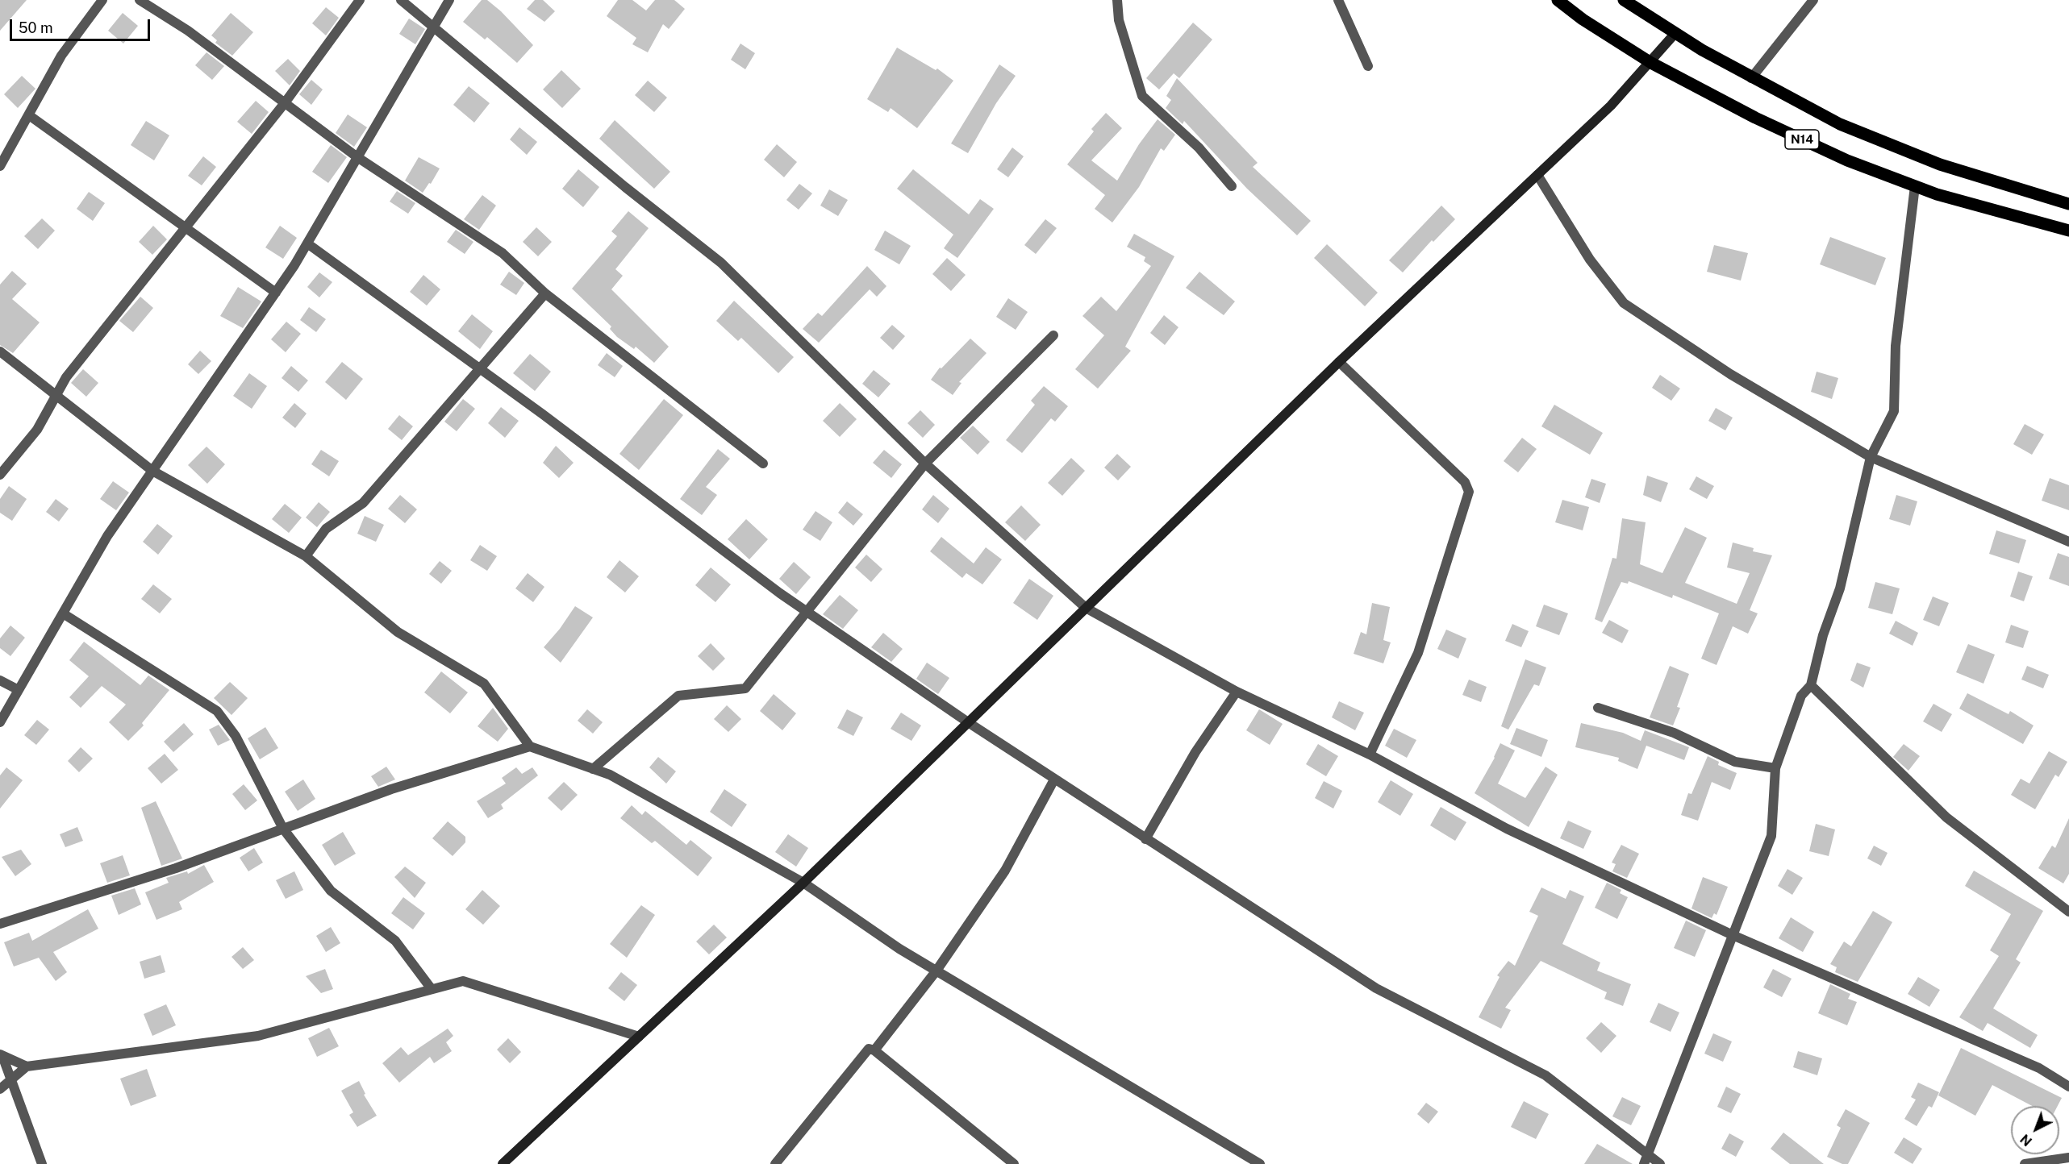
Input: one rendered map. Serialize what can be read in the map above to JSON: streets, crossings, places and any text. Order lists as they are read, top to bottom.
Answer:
{
  "streets": {
    "main road": ["N14"]
  },
  "scale_bar": "50 m",
  "north": "bottom left"
}
